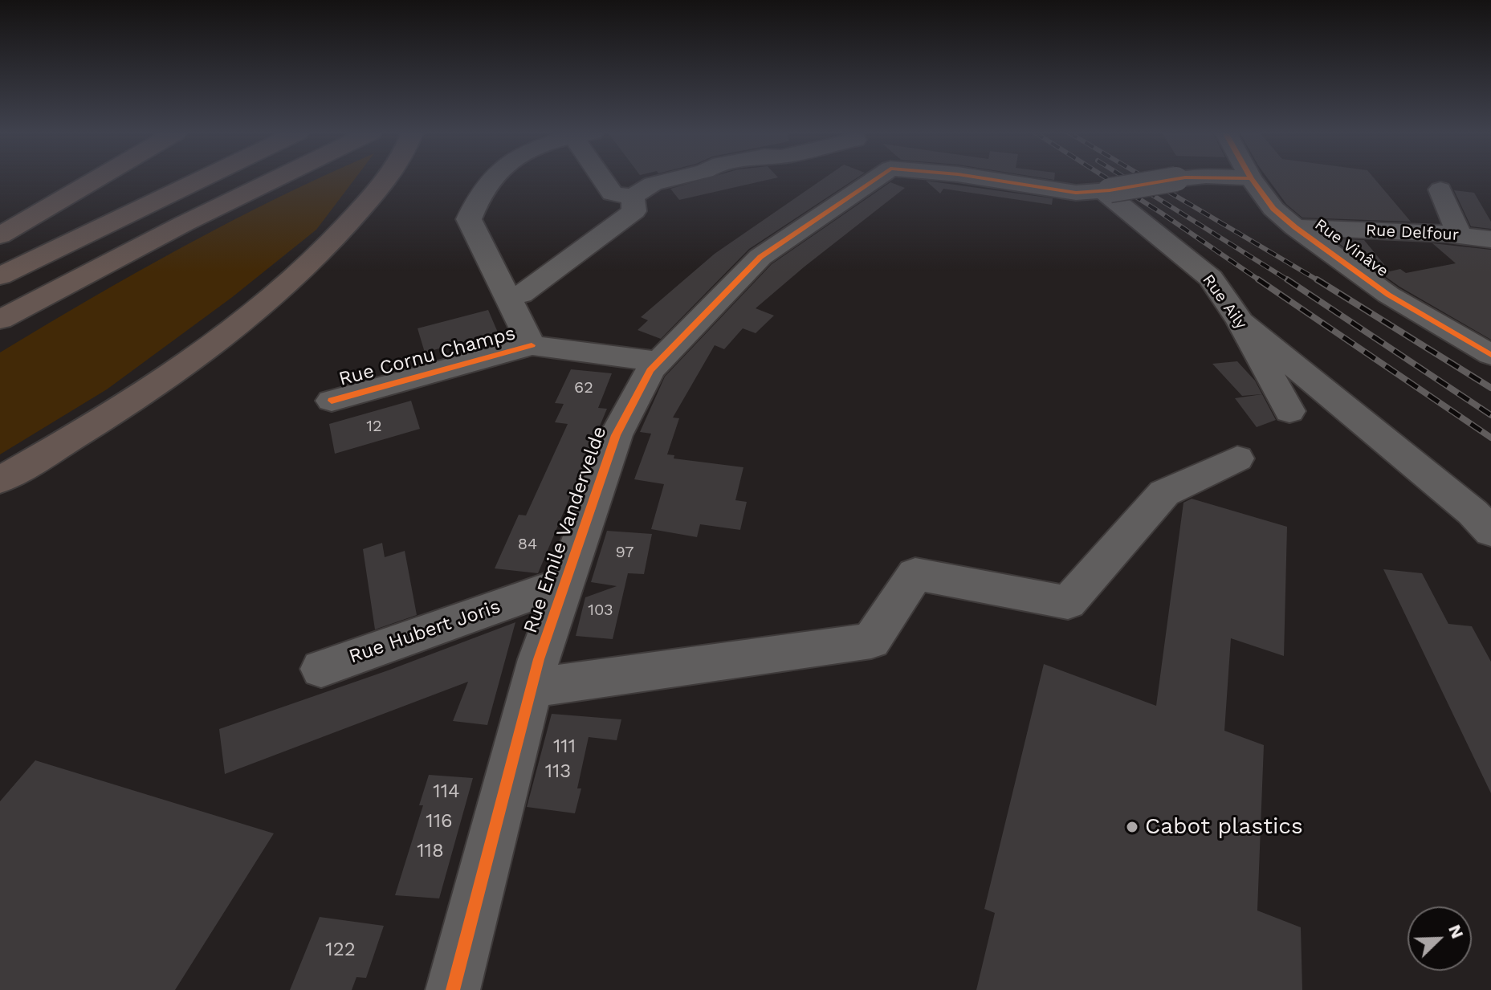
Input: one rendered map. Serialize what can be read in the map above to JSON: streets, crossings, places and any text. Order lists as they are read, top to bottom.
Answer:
{
  "streets": {
    "street": [
      "Rue Delfour",
      "Rue Vinâve",
      "Rue Aily",
      "Rue Cornu Champs",
      "Rue Emile Vandervelde",
      "Rue Hubert Joris"
    ]
  },
  "crossings": [
    ["Rue Delfour", "Rue Vinâve"],
    ["Rue Cornu Champs", "Rue Emile Vandervelde"],
    ["Rue Emile Vandervelde", "Rue Hubert Joris"]
  ],
  "places": ["Cabot plastics"],
  "house_numbers": [
    "62",
    "12",
    "84",
    "97",
    "103",
    "111",
    "113",
    "114",
    "116",
    "118",
    "122"
  ],
  "north": "top right"
}
